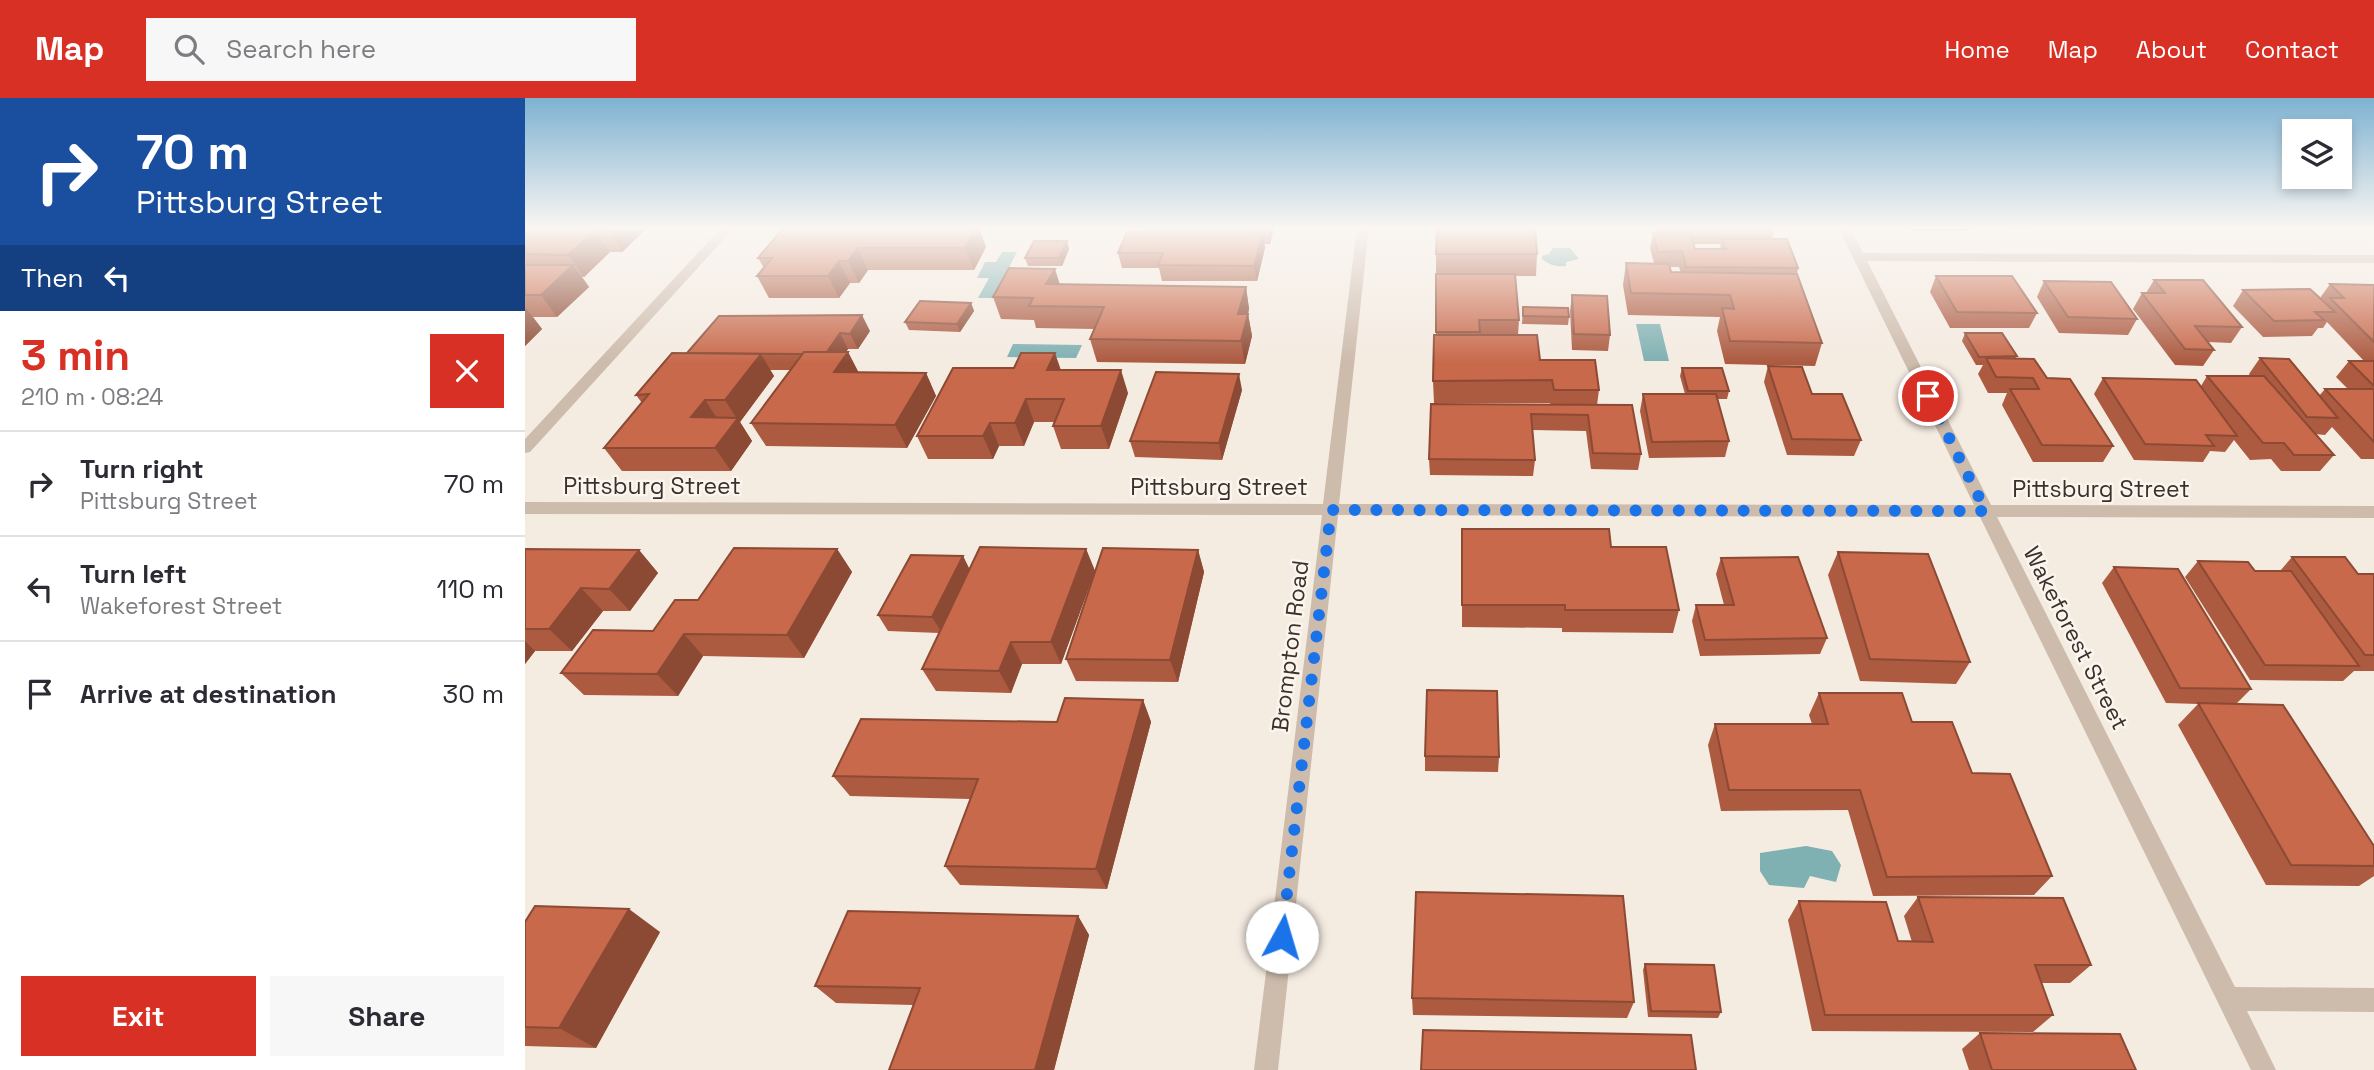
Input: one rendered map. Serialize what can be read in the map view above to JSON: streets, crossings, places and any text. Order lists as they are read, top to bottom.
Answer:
{
  "streets": {
    "street": ["Pittsburg Street", "Wakeforest Street", "Brompton Road"]
  },
  "crossings": [
    ["Pittsburg Street", "Wakeforest Street"],
    ["Pittsburg Street", "Brompton Road"]
  ],
  "page": {
    "header": "Map",
    "search": "Search here",
    "nav": [
      "Home",
      "Map",
      "About",
      "Contact"
    ],
    "turn": ["70 m", "Pittsburg Street"],
    "then": "Then",
    "heading": ["3 min", "210 m · 08:24"],
    "list": [
      {
        "name": "Turn right",
        "note": "Pittsburg Street",
        "value": "70 m"
      },
      {
        "name": "Turn left",
        "note": "Wakeforest Street",
        "value": "110 m"
      },
      {
        "name": "Arrive at destination",
        "value": "30 m"
      }
    ],
    "buttons": ["Exit", "Share"]
  }
}
